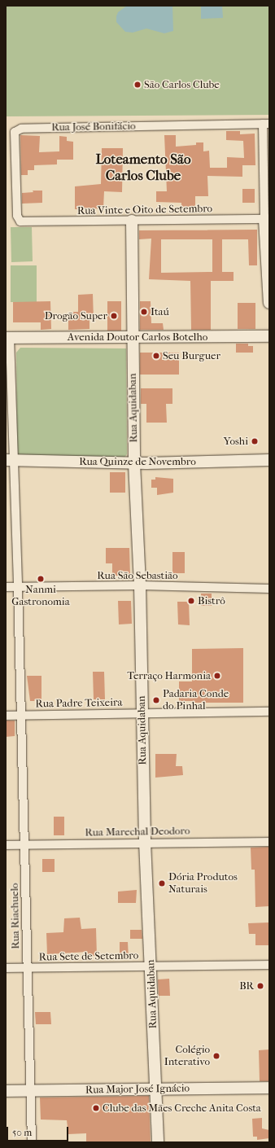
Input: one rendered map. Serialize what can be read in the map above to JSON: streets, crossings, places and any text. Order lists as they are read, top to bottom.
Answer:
{
  "streets": {
    "street": [
      "Rua José Bonifácio",
      "Rua Vinte e Oito de Setembro",
      "Avenida Doutor Carlos Botelho",
      "Rua Aquidaban",
      "Rua Quinze de Novembro",
      "Rua São Sebastião",
      "Rua Padre Teixeira",
      "Rua Marechal Deodoro",
      "Rua Riachuelo",
      "Rua Sete de Setembro",
      "Rua Major José Ignácio"
    ]
  },
  "crossings": [
    ["Rua José Bonifácio", "Rua Vinte e Oito de Setembro"],
    ["Rua Vinte e Oito de Setembro", "Rua Aquidaban"],
    ["Avenida Doutor Carlos Botelho", "Rua Aquidaban"],
    ["Avenida Doutor Carlos Botelho", "Rua Riachuelo"],
    ["Rua Aquidaban", "Rua Quinze de Novembro"],
    ["Rua Aquidaban", "Rua São Sebastião"],
    ["Rua Aquidaban", "Rua Padre Teixeira"],
    ["Rua Aquidaban", "Rua Marechal Deodoro"],
    ["Rua Aquidaban", "Rua Sete de Setembro"],
    ["Rua Aquidaban", "Rua Major José Ignácio"],
    ["Rua Quinze de Novembro", "Rua Riachuelo"],
    ["Rua São Sebastião", "Rua Riachuelo"],
    ["Rua Padre Teixeira", "Rua Riachuelo"],
    ["Rua Marechal Deodoro", "Rua Riachuelo"],
    ["Rua Riachuelo", "Rua Sete de Setembro"],
    ["Rua Riachuelo", "Rua Major José Ignácio"]
  ],
  "districts": ["Loteamento São Carlos Clube"],
  "places": [
    "São Carlos Clube",
    "Itaú",
    "Drogão Super",
    "Seu Burguer",
    "Yoshi",
    "Nanmi Gastronomia",
    "Bistrô",
    "Terraço Harmonia",
    "Padaria Conde do Pinhal",
    "Dória Produtos Naturais",
    "BR",
    "Colégio Interativo",
    "Clube das Mães Creche Anita Costa"
  ],
  "scale_bar": "50 m"
}
